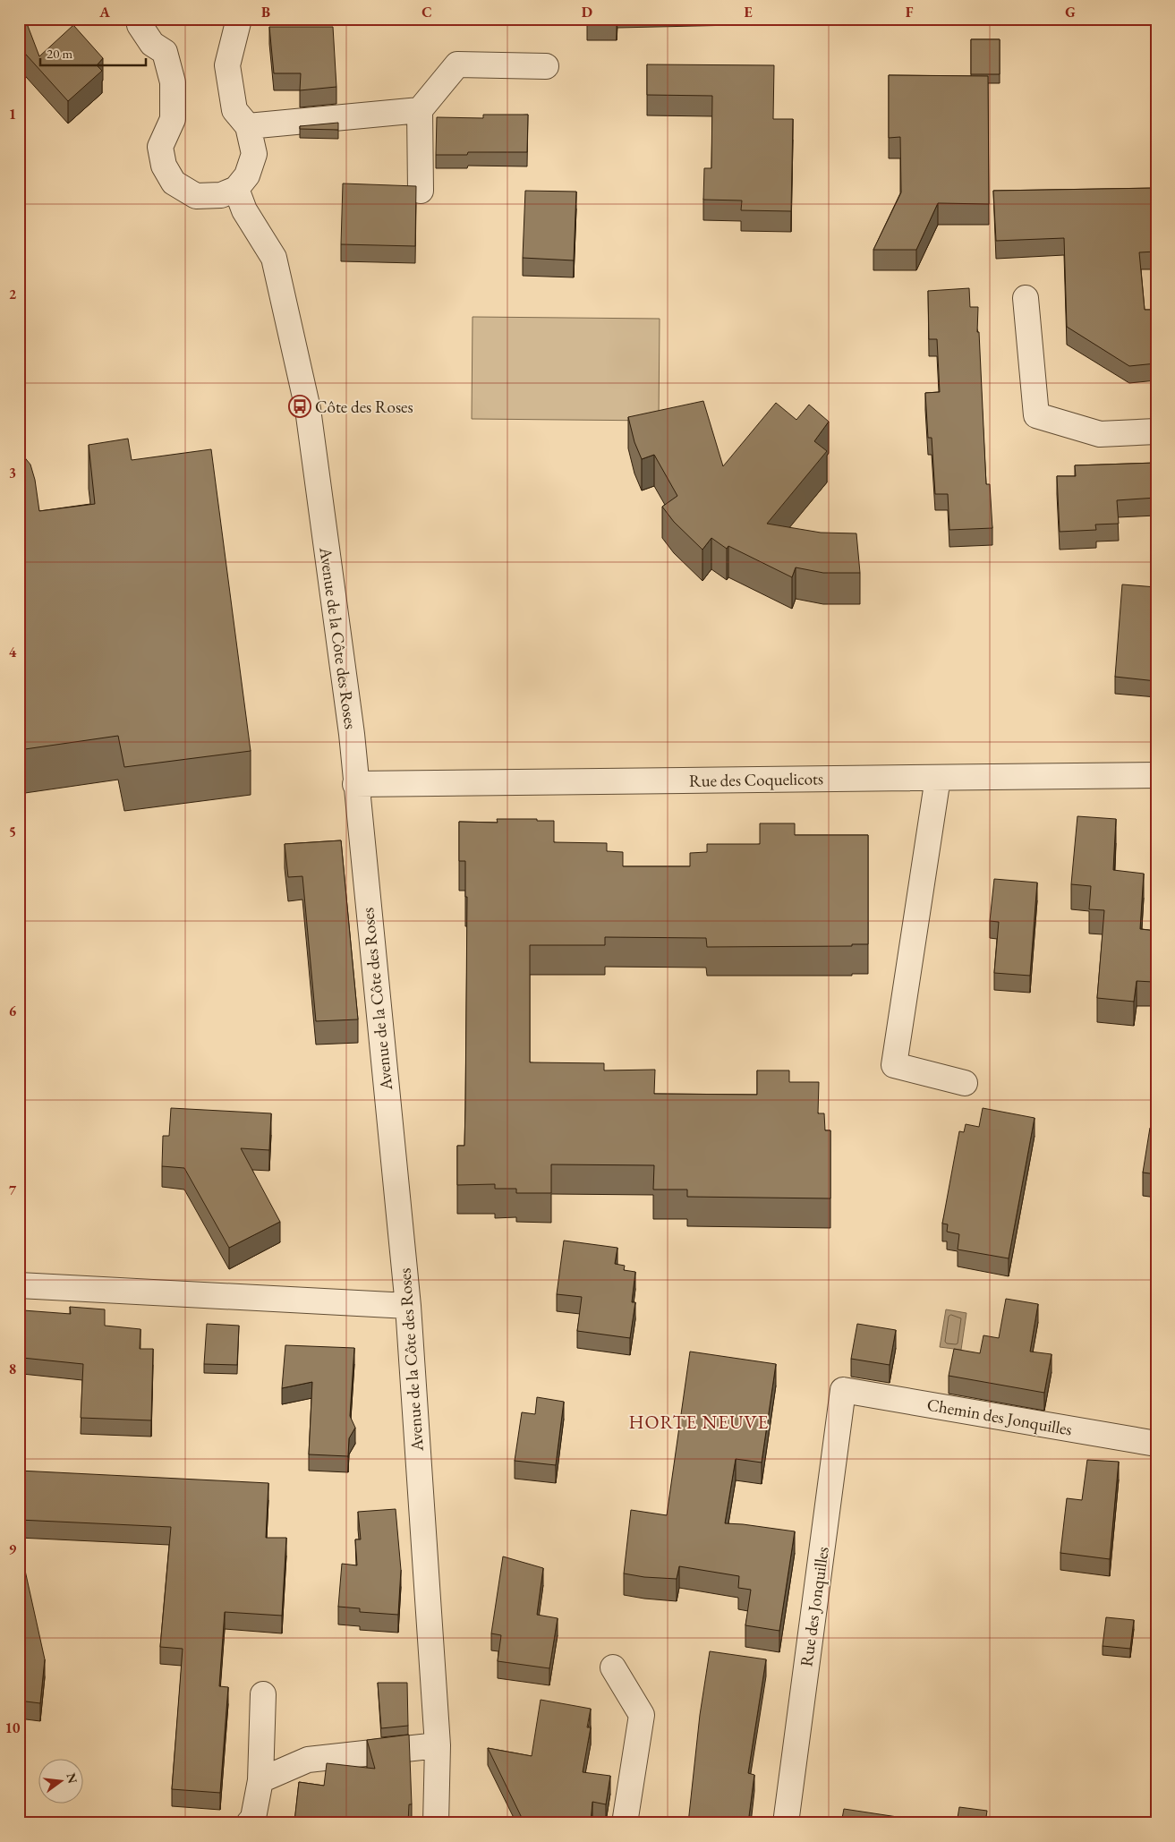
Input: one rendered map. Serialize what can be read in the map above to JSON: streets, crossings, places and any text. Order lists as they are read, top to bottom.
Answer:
{
  "streets": {
    "street": [
      "Avenue de la Côte des Roses",
      "Rue des Coquelicots",
      "Chemin des Jonquilles",
      "Rue des Jonquilles"
    ]
  },
  "crossings": [
    ["Avenue de la Côte des Roses", "Rue des Coquelicots"],
    ["Chemin des Jonquilles", "Rue des Jonquilles"]
  ],
  "districts": ["HORTE NEUVE"],
  "places": {
    "bus stop": ["Côte des Roses"]
  },
  "scale_bar": "20 m",
  "north": "right",
  "grid": {
    "columns": [
      "A",
      "B",
      "C",
      "D",
      "E",
      "F",
      "G"
    ],
    "rows": [
      "1",
      "2",
      "3",
      "4",
      "5",
      "6",
      "7",
      "8",
      "9",
      "10"
    ]
  }
}
